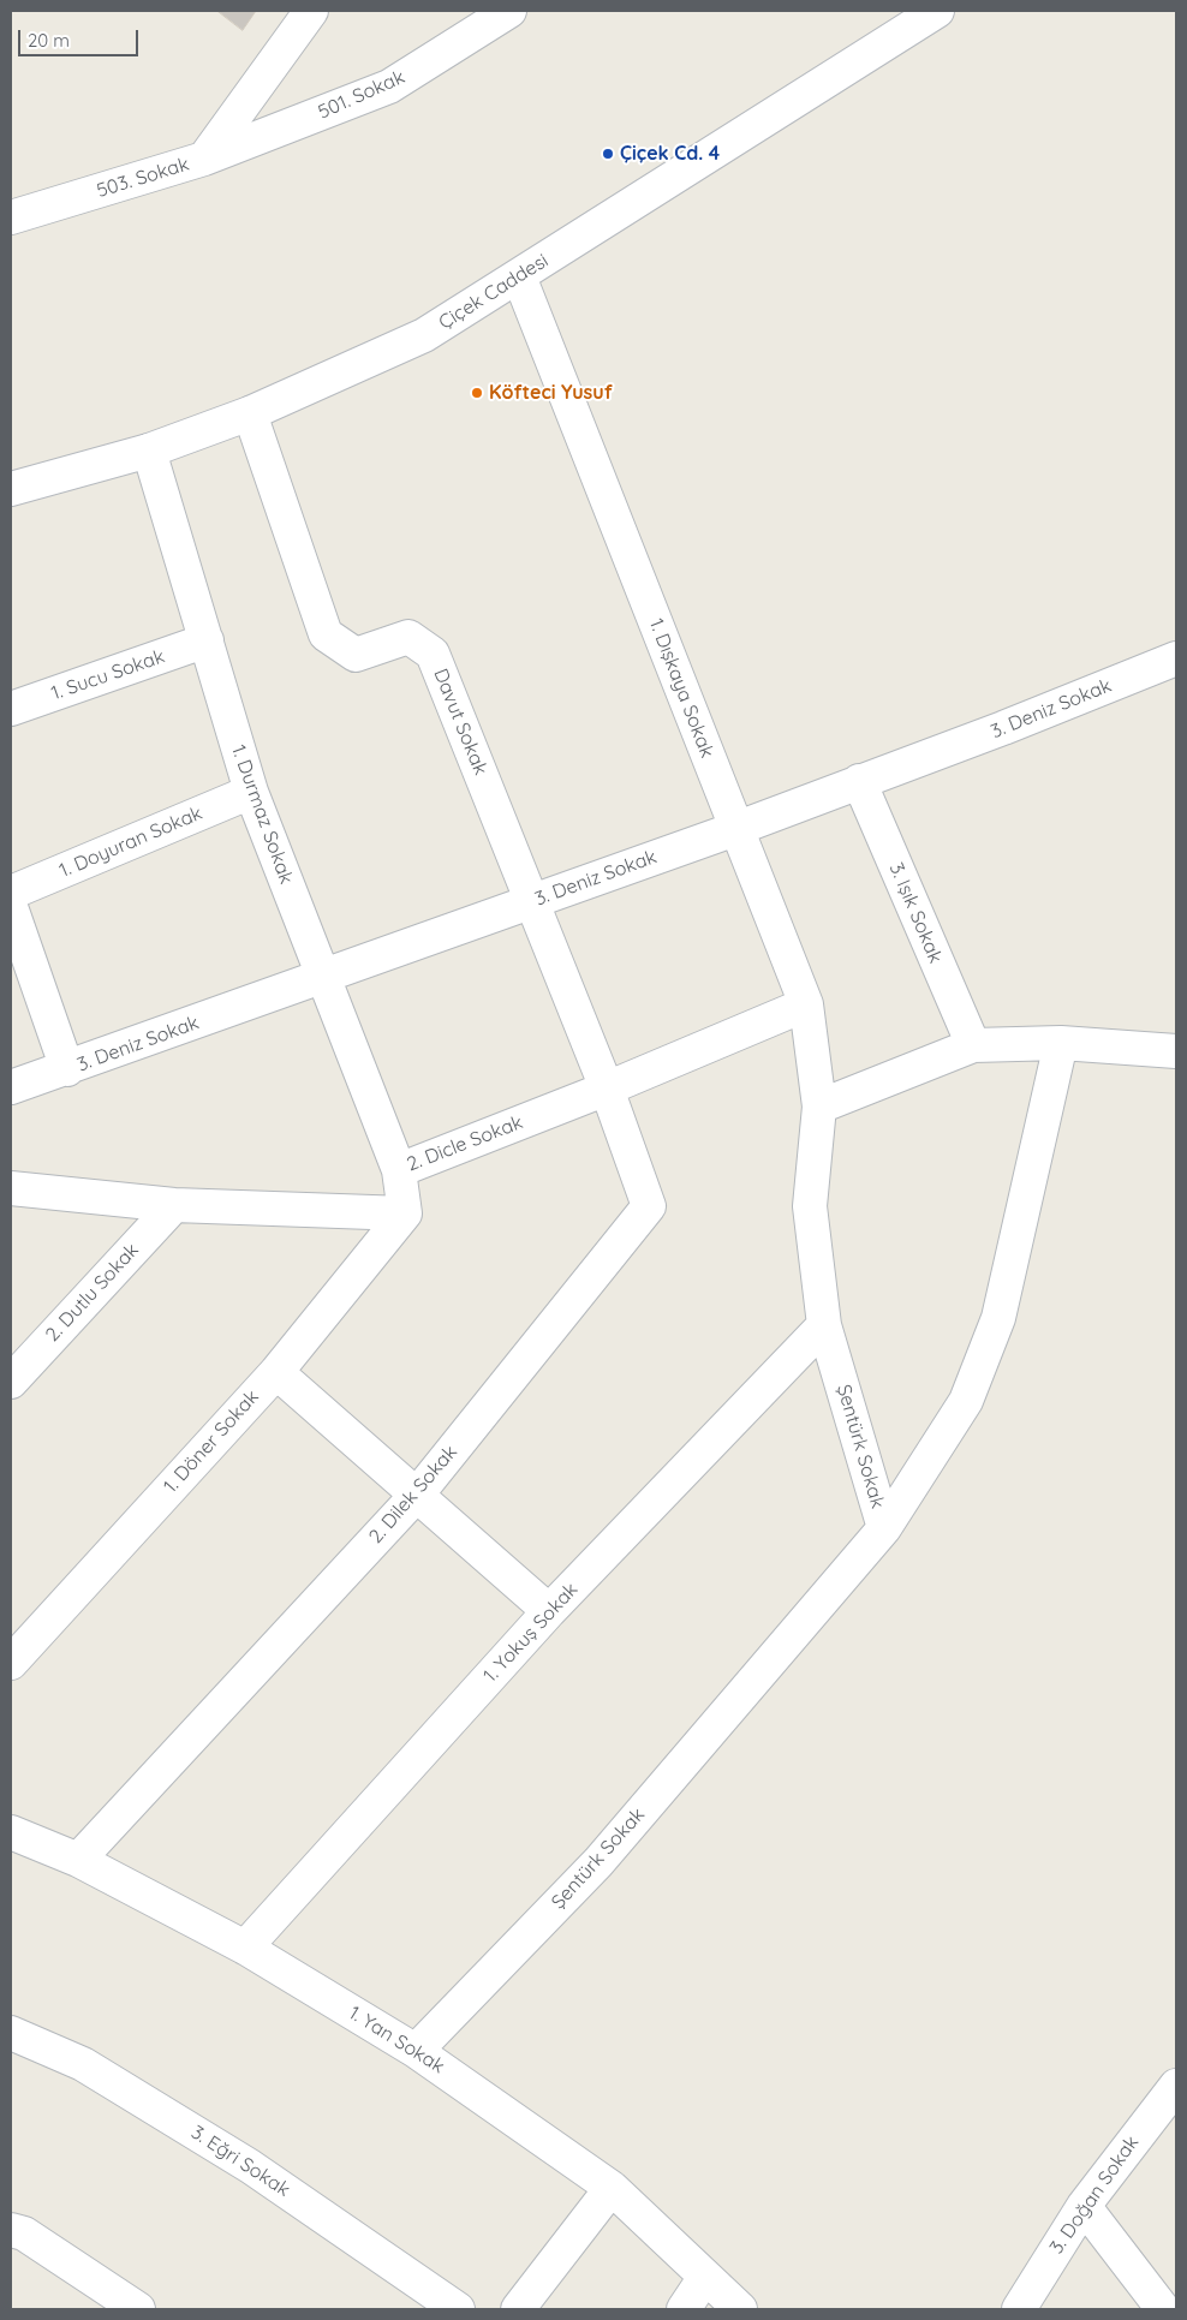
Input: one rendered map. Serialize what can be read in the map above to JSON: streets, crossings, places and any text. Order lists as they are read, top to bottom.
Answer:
{
  "streets": {
    "street": [
      "501. Sokak",
      "503. Sokak",
      "Çiçek Caddesi",
      "1. Sucu Sokak",
      "1. Dışkaya Sokak",
      "3. Deniz Sokak",
      "Davut Sokak",
      "1. Durmaz Sokak",
      "1. Doyuran Sokak",
      "3. Işık Sokak",
      "2. Dicle Sokak",
      "2. Dutlu Sokak",
      "1. Döner Sokak",
      "Şentürk Sokak",
      "2. Dilek Sokak",
      "1. Yokuş Sokak",
      "1. Yan Sokak",
      "3. Eğri Sokak",
      "3. Doğan Sokak"
    ]
  },
  "crossings": [
    ["501. Sokak", "503. Sokak"],
    ["Çiçek Caddesi", "1. Dışkaya Sokak"],
    ["Çiçek Caddesi", "Davut Sokak"],
    ["Çiçek Caddesi", "1. Durmaz Sokak"],
    ["1. Sucu Sokak", "1. Durmaz Sokak"],
    ["1. Dışkaya Sokak", "3. Deniz Sokak"],
    ["1. Dışkaya Sokak", "2. Dicle Sokak"],
    ["1. Dışkaya Sokak", "Şentürk Sokak"],
    ["3. Deniz Sokak", "Davut Sokak"],
    ["3. Deniz Sokak", "1. Durmaz Sokak"],
    ["3. Deniz Sokak", "3. Işık Sokak"],
    ["Davut Sokak", "2. Dicle Sokak"],
    ["Davut Sokak", "2. Dilek Sokak"],
    ["1. Durmaz Sokak", "1. Doyuran Sokak"],
    ["1. Durmaz Sokak", "2. Dicle Sokak"],
    ["2. Dicle Sokak", "1. Döner Sokak"],
    ["2. Dicle Sokak", "2. Dilek Sokak"],
    ["Şentürk Sokak", "1. Yokuş Sokak"],
    ["Şentürk Sokak", "1. Yan Sokak"],
    ["2. Dilek Sokak", "1. Yan Sokak"],
    ["1. Yokuş Sokak", "1. Yan Sokak"]
  ],
  "places": ["Çiçek Cd. 4", "Köfteci Yusuf"],
  "scale_bar": "20 m"
}
